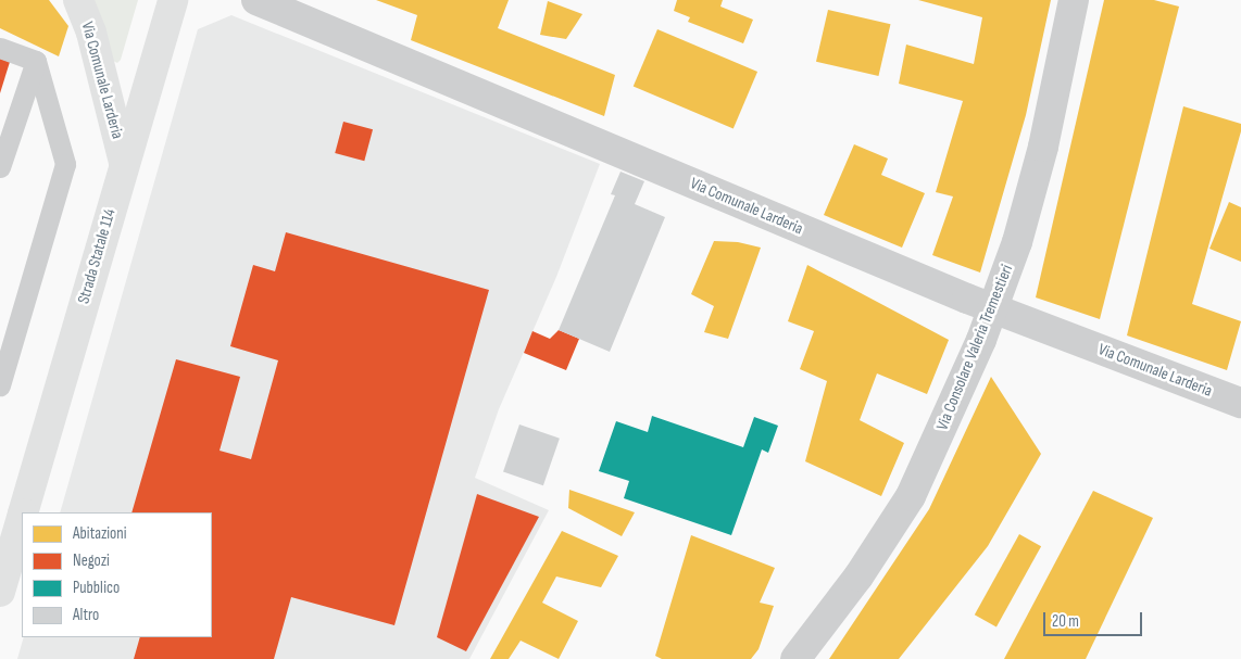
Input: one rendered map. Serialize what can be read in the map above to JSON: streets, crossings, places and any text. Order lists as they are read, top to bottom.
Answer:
{
  "streets": {
    "main road": ["Via Comunale Larderia", "Strada Statale 114"],
    "street": ["Via Consolare Valeria Tremestieri"]
  },
  "crossings": [
    ["Via Comunale Larderia", "Strada Statale 114"],
    ["Via Comunale Larderia", "Via Consolare Valeria Tremestieri"]
  ],
  "legend": [
    "Abitazioni",
    "Negozi",
    "Pubblico",
    "Altro"
  ],
  "scale_bar": "20 m"
}
